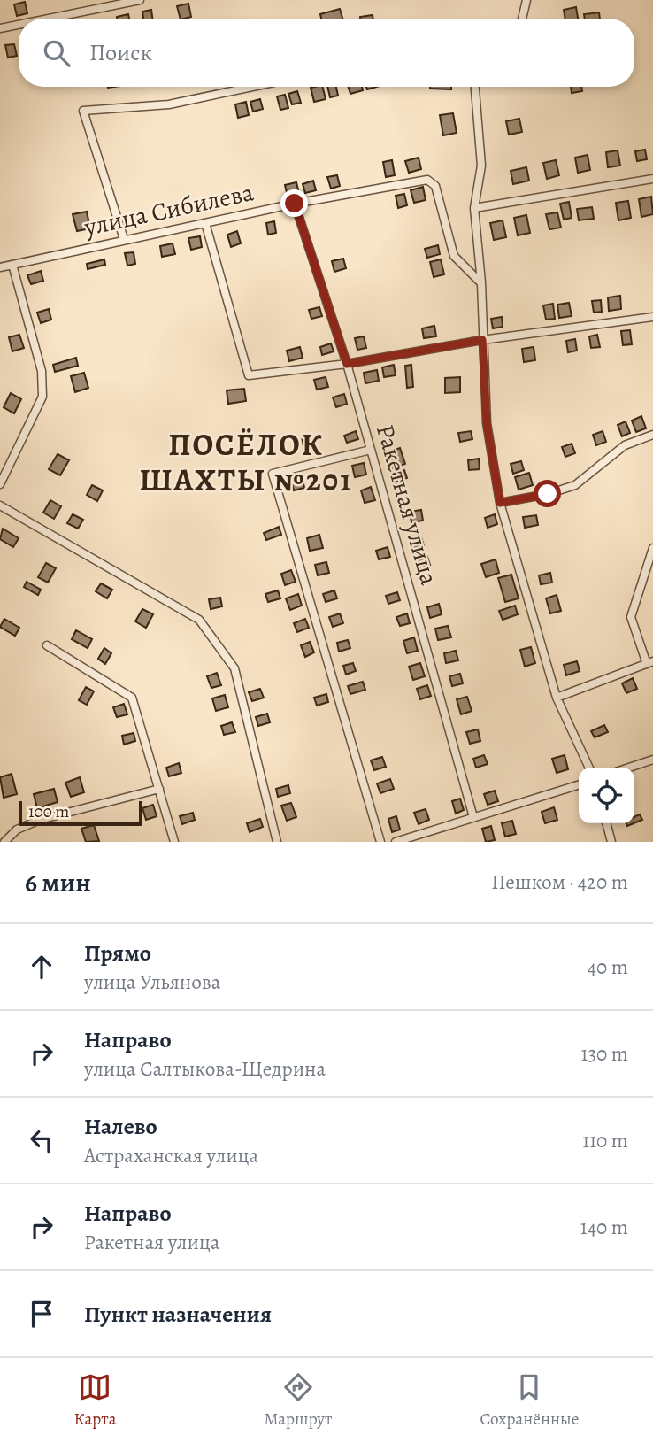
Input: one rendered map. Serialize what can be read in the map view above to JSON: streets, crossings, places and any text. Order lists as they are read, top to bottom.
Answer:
{
  "streets": {
    "street": ["улица Сибилева", "Ракетная улица"]
  },
  "crossings": [
    ["улица Сибилева", "Ракетная улица"]
  ],
  "districts": ["ПОСЁЛОК ШАХТЫ №201"],
  "scale_bar": "100 m",
  "page": {
    "search": "Поиск",
    "scale": "100 m",
    "heading": ["6 мин", "Пешком · 420 m"],
    "list": [
      ["Прямо", "улица Ульянова", "40 m"],
      ["Направо", "улица Салтыкова-Щедрина", "130 m"],
      ["Налево", "Астраханская улица", "110 m"],
      ["Направо", "Ракетная улица", "140 m"],
      "Пункт назначения"
    ],
    "nav": ["Карта", "Маршрут", "Сохранённые"]
  }
}
